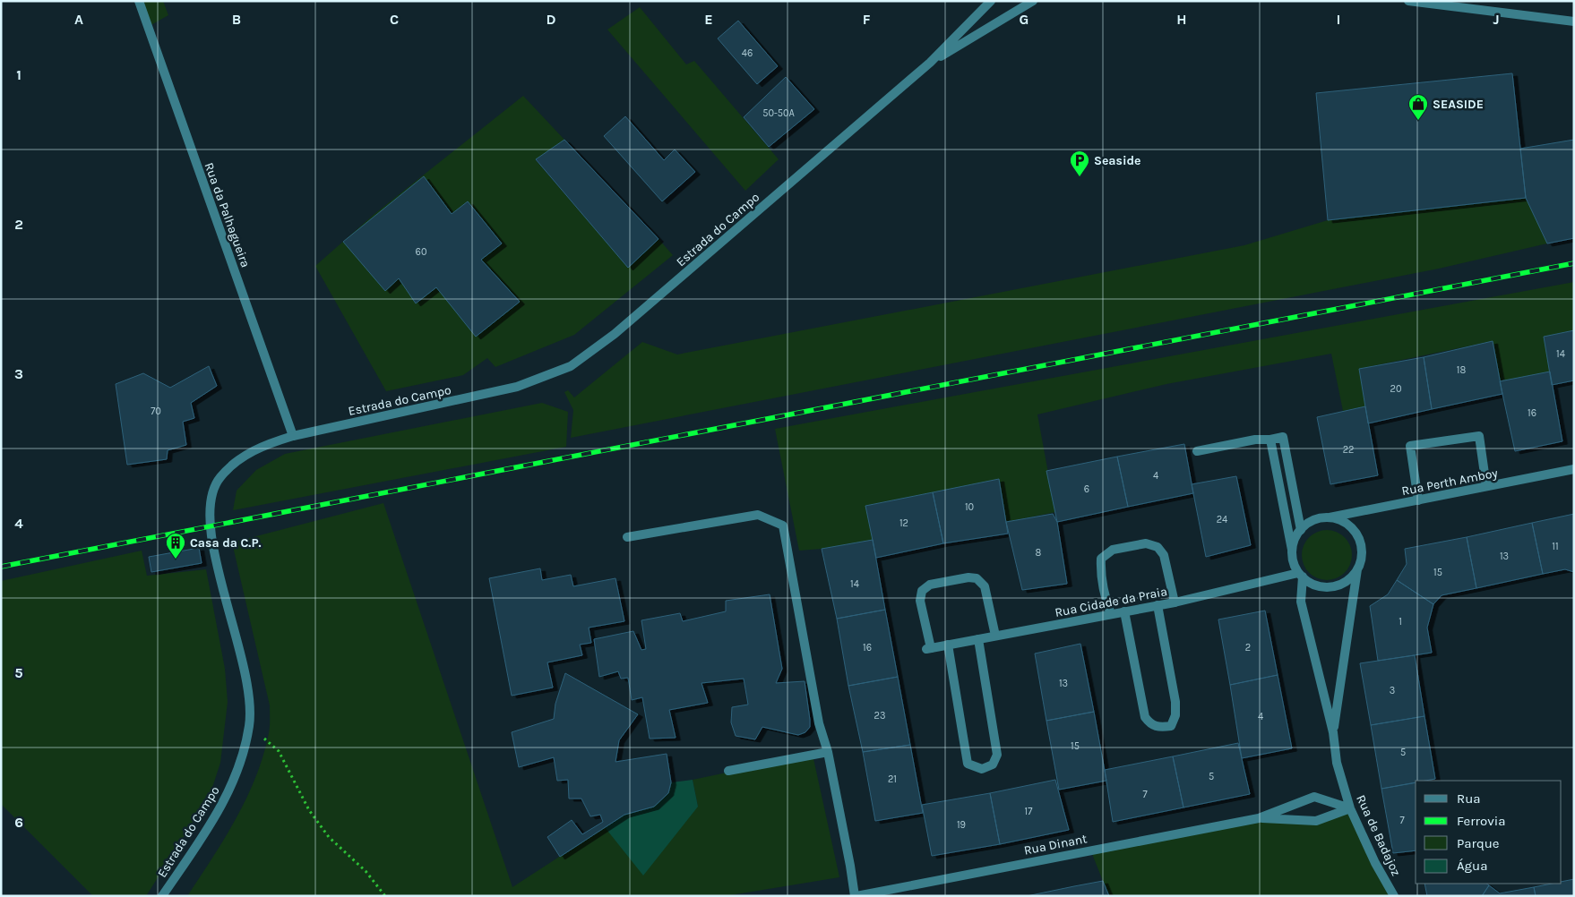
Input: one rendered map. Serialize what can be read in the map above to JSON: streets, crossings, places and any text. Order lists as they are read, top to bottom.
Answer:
{
  "streets": {
    "street": [
      "Rua da Palhagueira",
      "Estrada do Campo",
      "Rua Perth Amboy",
      "Rua Cidade da Praia",
      "Rua de Badajoz",
      "Rua Dinant"
    ]
  },
  "crossings": [
    ["Rua da Palhagueira", "Estrada do Campo"],
    ["Rua Perth Amboy", "Rua Cidade da Praia"]
  ],
  "places": {
    "shop": ["SEASIDE"],
    "parking": ["Seaside"],
    "building": ["Casa da C.P."]
  },
  "house_numbers": [
    "46",
    "50-50A",
    "60",
    "14",
    "18",
    "20",
    "70",
    "16",
    "22",
    "4",
    "6",
    "10",
    "24",
    "12",
    "11",
    "8",
    "13",
    "15",
    "14",
    "1",
    "16",
    "2",
    "13",
    "3",
    "23",
    "4",
    "15",
    "5",
    "5",
    "21",
    "7",
    "17",
    "7",
    "19"
  ],
  "legend": [
    "Rua",
    "Ferrovia",
    "Parque",
    "Água"
  ],
  "grid": {
    "columns": [
      "A",
      "B",
      "C",
      "D",
      "E",
      "F",
      "G",
      "H",
      "I",
      "J"
    ],
    "rows": [
      "1",
      "2",
      "3",
      "4",
      "5",
      "6"
    ]
  }
}
